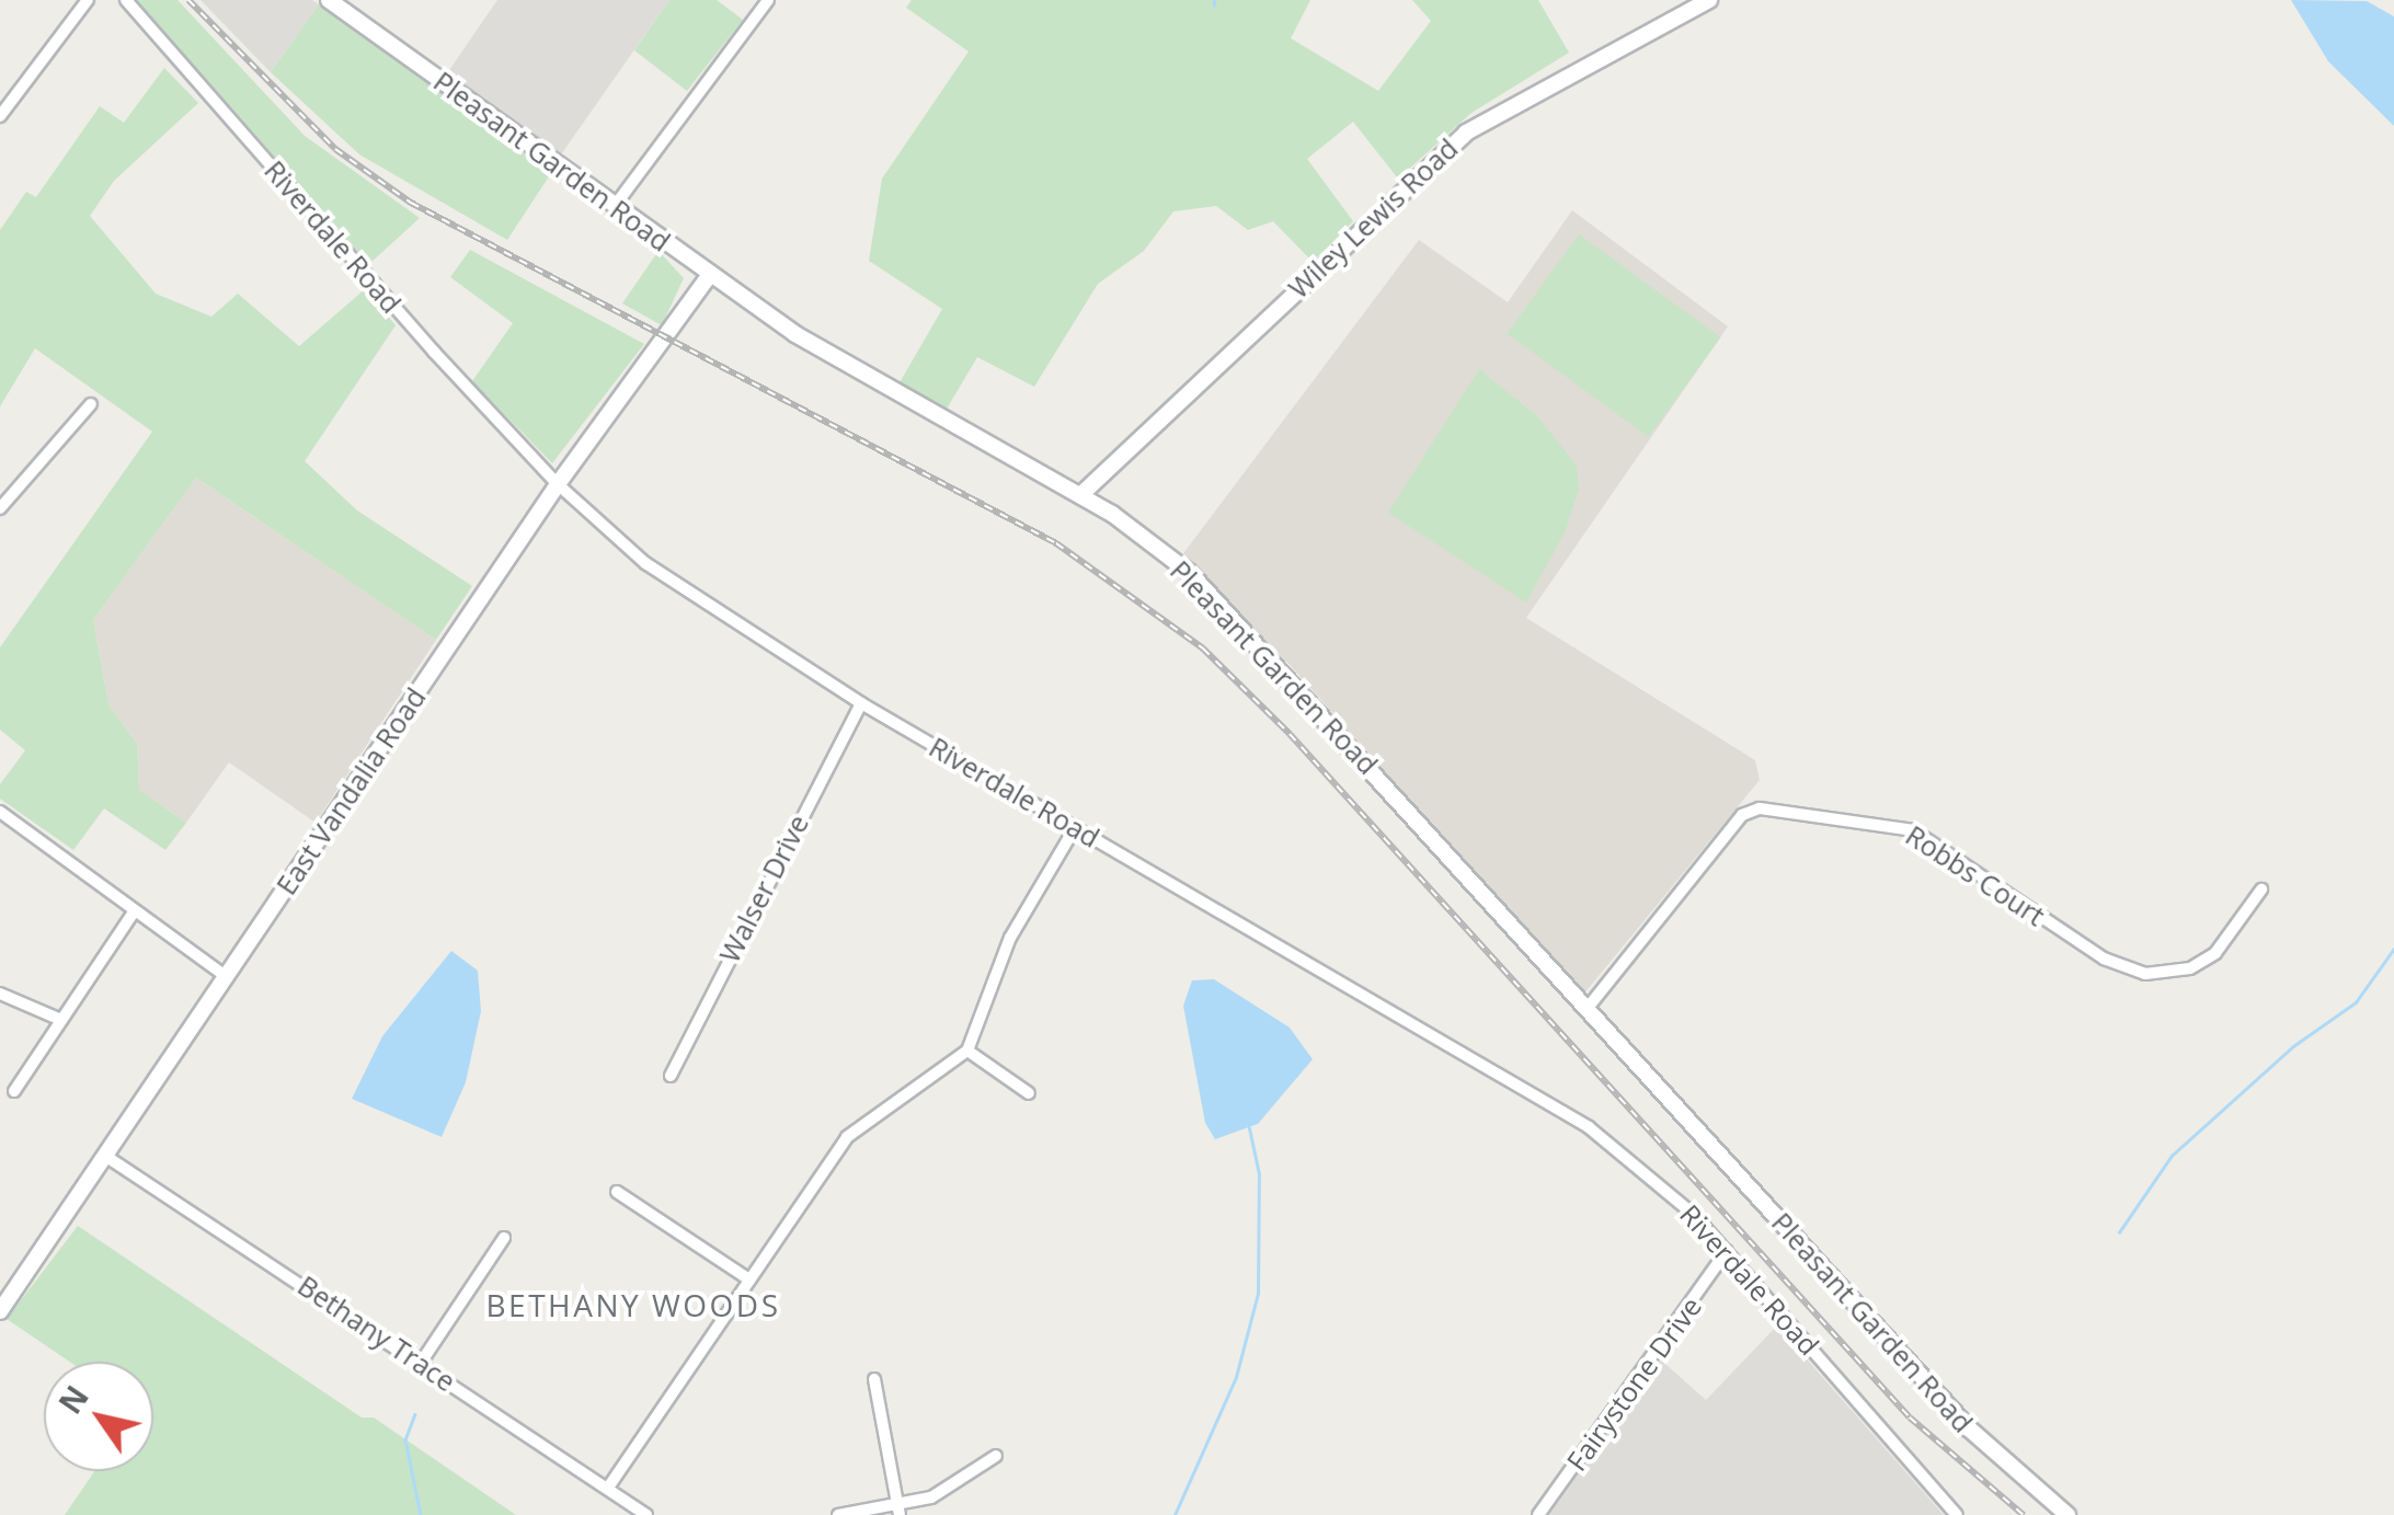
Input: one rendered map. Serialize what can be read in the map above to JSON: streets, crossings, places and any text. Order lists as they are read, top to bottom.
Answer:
{
  "streets": {
    "main road": ["Pleasant Garden Road", "Wiley Lewis Road", "East Vandalia Road"],
    "street": [
      "Riverdale Road",
      "Robbs Court",
      "Walser Drive",
      "Bethany Trace",
      "Fairystone Drive"
    ]
  },
  "crossings": [
    ["Pleasant Garden Road", "Wiley Lewis Road"],
    ["Pleasant Garden Road", "East Vandalia Road"],
    ["Pleasant Garden Road", "Robbs Court"],
    ["Riverdale Road", "East Vandalia Road"],
    ["Riverdale Road", "Walser Drive"],
    ["Riverdale Road", "Fairystone Drive"],
    ["East Vandalia Road", "Bethany Trace"]
  ],
  "districts": ["BETHANY WOODS"],
  "north": "top left"
}
